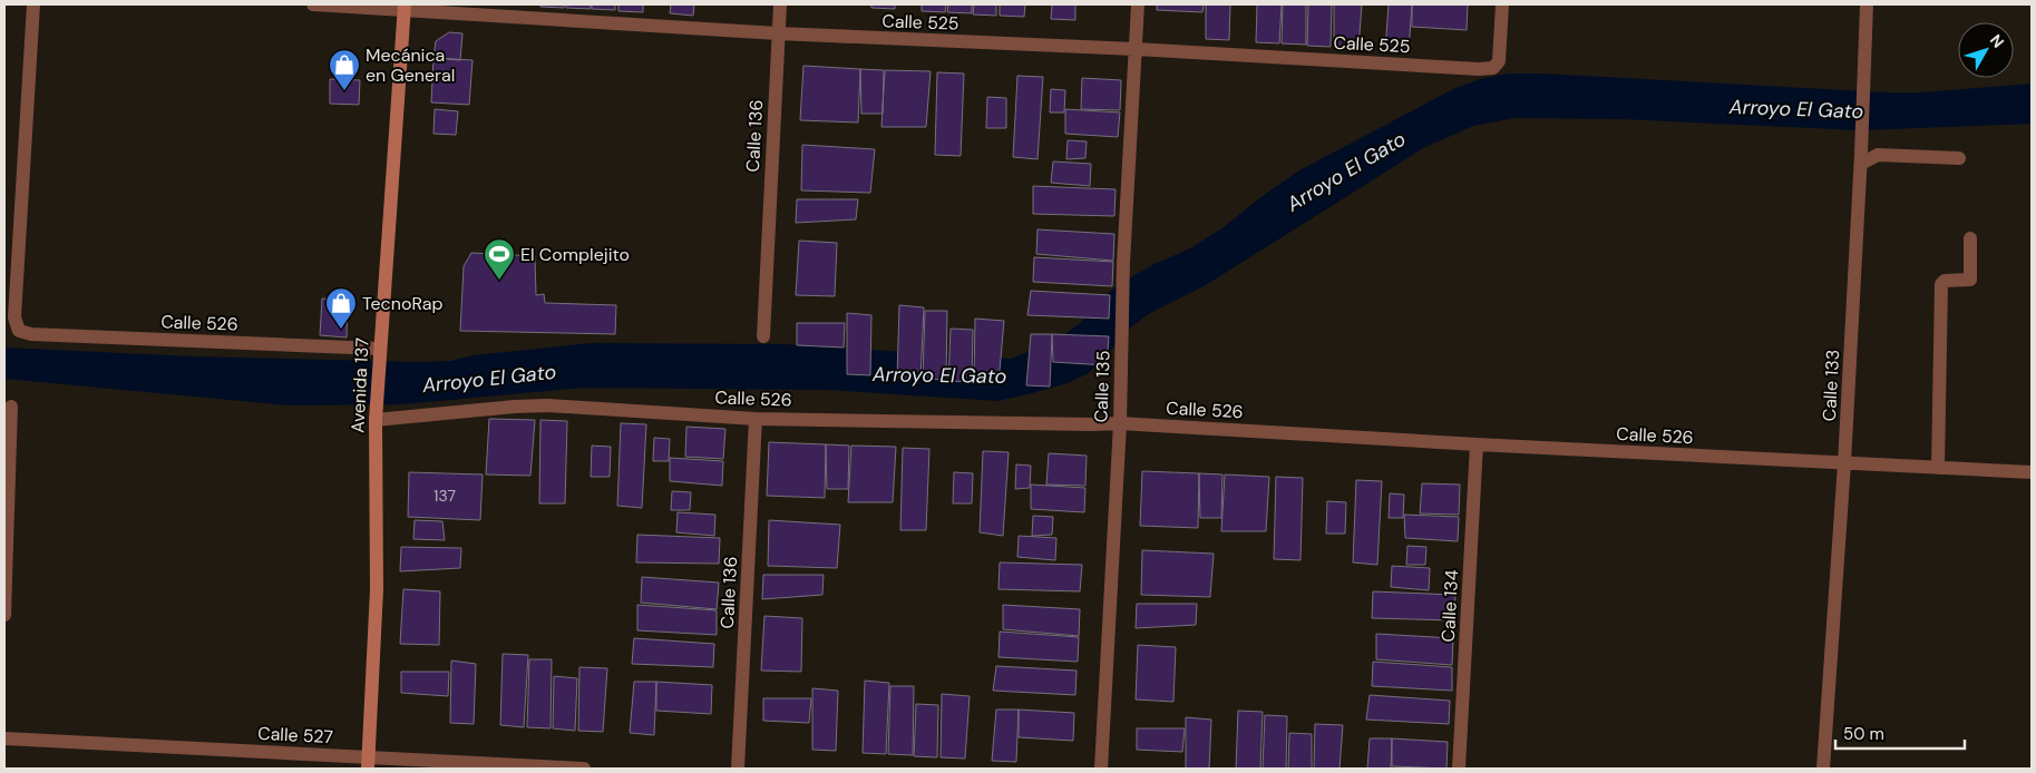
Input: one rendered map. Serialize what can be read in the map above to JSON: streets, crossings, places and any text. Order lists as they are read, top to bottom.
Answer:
{
  "streets": {
    "street": [
      "Calle 525",
      "Calle 136",
      "Calle 526",
      "Avenida 137",
      "Calle 133",
      "Calle 135",
      "Calle 134",
      "Calle 527"
    ]
  },
  "crossings": [
    ["Calle 525", "Calle 136"],
    ["Calle 525", "Avenida 137"],
    ["Calle 525", "Calle 135"],
    ["Calle 136", "Calle 526"],
    ["Calle 526", "Avenida 137"],
    ["Calle 526", "Calle 133"],
    ["Calle 526", "Calle 135"],
    ["Calle 526", "Calle 134"],
    ["Avenida 137", "Calle 527"]
  ],
  "water": ["Arroyo El Gato"],
  "places": {
    "shop": ["Mecánica en General", "TecnoRap"],
    "sports": ["El Complejito"]
  },
  "house_numbers": ["137"],
  "scale_bar": "50 m",
  "north": "top right"
}
